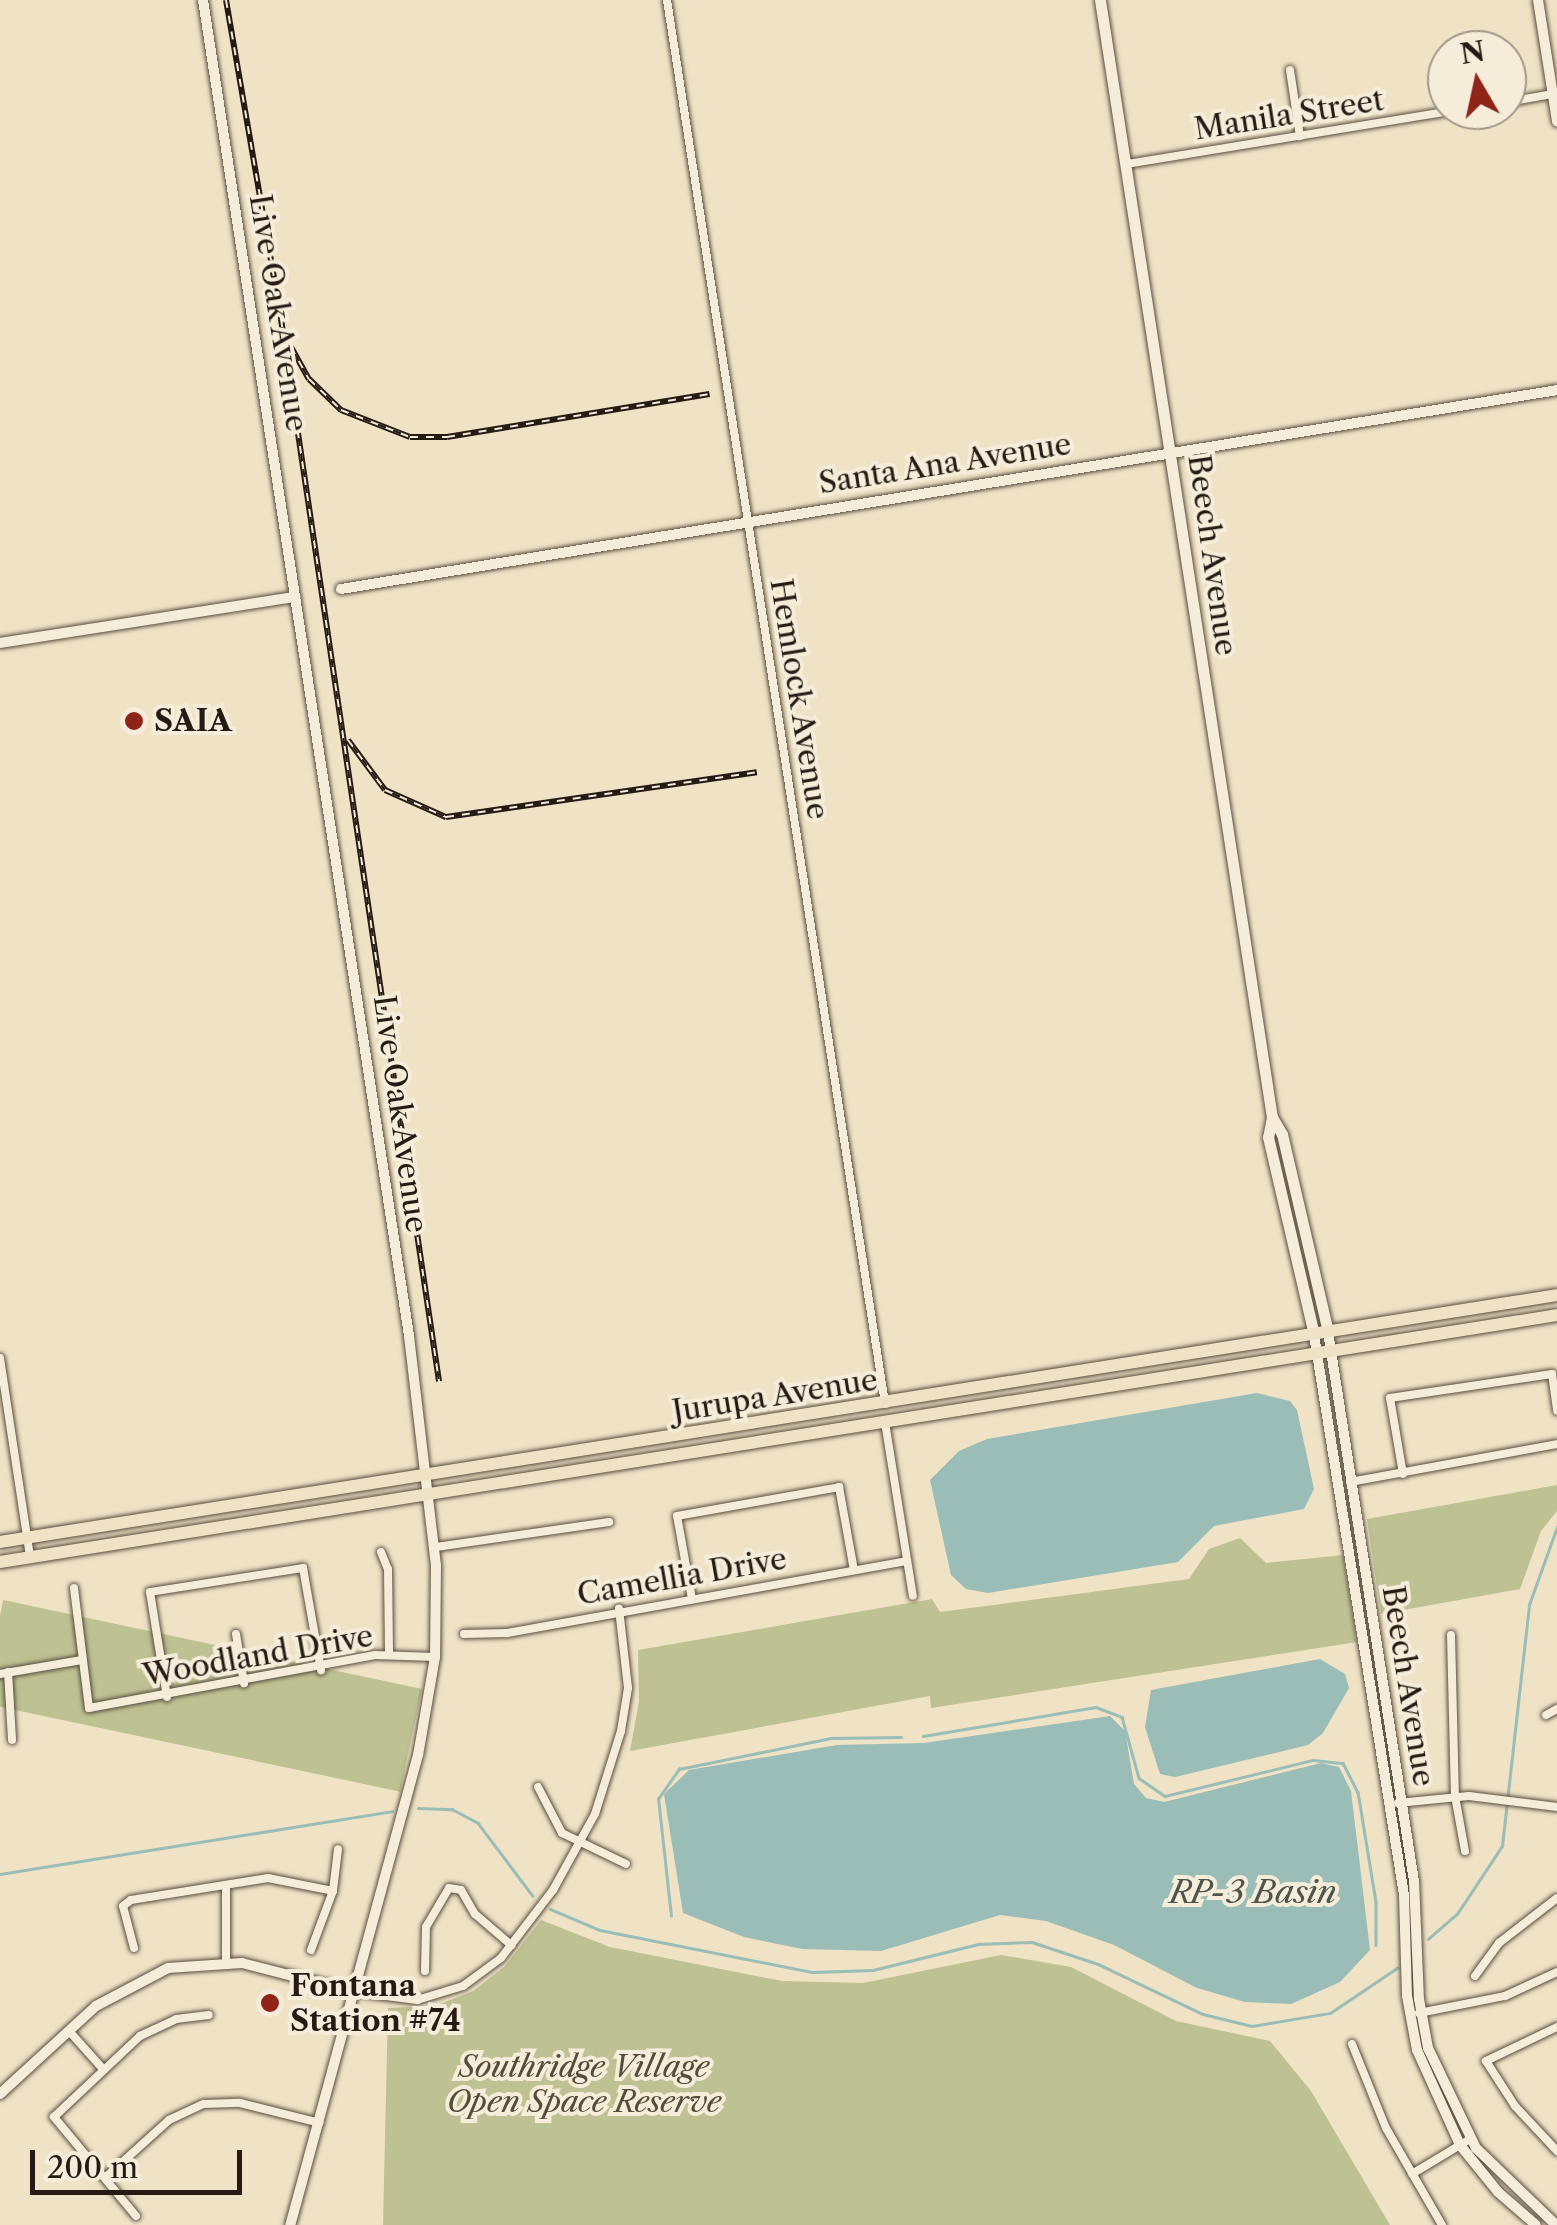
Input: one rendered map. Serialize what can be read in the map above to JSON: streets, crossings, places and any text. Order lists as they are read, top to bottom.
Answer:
{
  "streets": {
    "main road": ["Beech Avenue", "Jurupa Avenue"],
    "street": [
      "Manila Street",
      "Live Oak Avenue",
      "Santa Ana Avenue",
      "Hemlock Avenue",
      "Camellia Drive",
      "Woodland Drive"
    ]
  },
  "crossings": [
    ["Manila Street", "Beech Avenue"],
    ["Live Oak Avenue", "Jurupa Avenue"],
    ["Live Oak Avenue", "Woodland Drive"],
    ["Santa Ana Avenue", "Beech Avenue"],
    ["Santa Ana Avenue", "Hemlock Avenue"],
    ["Beech Avenue", "Jurupa Avenue"],
    ["Hemlock Avenue", "Jurupa Avenue"]
  ],
  "water": ["RP-3 Basin"],
  "parks": ["Southridge Village Open Space Reserve"],
  "places": ["SAIA", "Fontana Station #74"],
  "scale_bar": "200 m",
  "north": "top"
}
